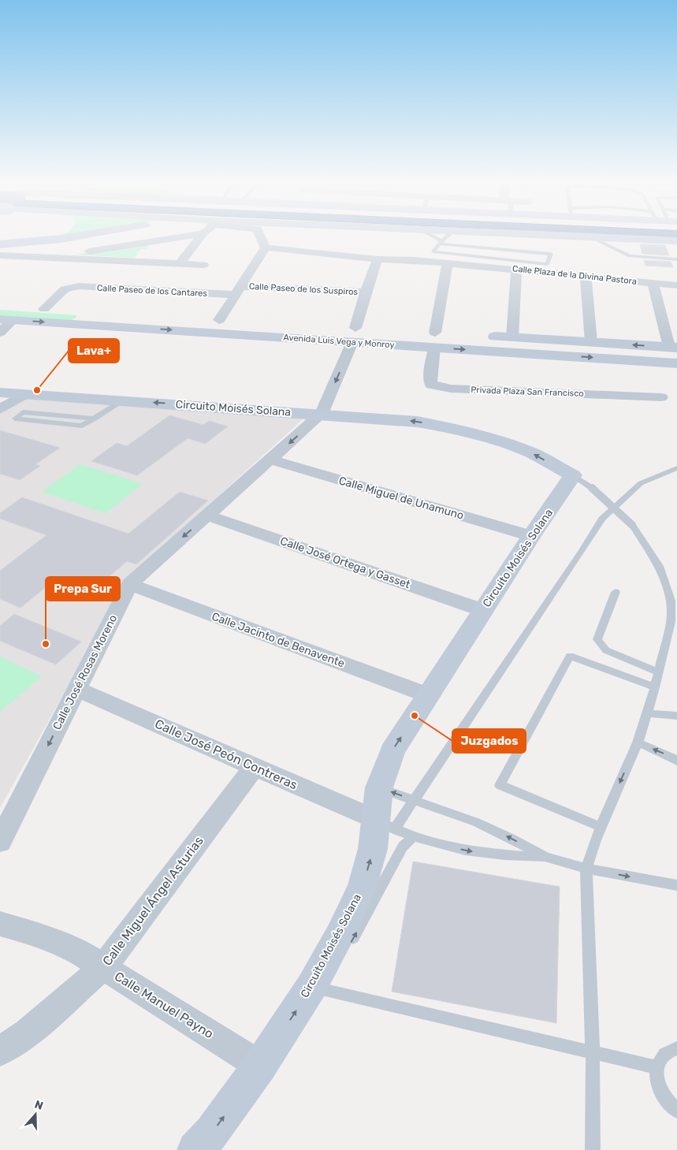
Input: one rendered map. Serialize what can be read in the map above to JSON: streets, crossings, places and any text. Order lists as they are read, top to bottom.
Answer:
{
  "streets": {
    "main road": ["Avenida Luis Vega y Monroy", "Circuito Moisés Solana"],
    "street": [
      "Calle Plaza de la Divina Pastora",
      "Calle Paseo de los Suspiros",
      "Calle Paseo de los Cantares",
      "Privada Plaza San Francisco",
      "Calle Miguel de Unamuno",
      "Calle José Ortega y Gasset",
      "Calle Jacinto de Benavente",
      "Calle José Rosas Moreno",
      "Calle José Peón Contreras",
      "Calle Miguel Ángel Asturias",
      "Calle Manuel Payno"
    ]
  },
  "crossings": [
    ["Calle Paseo de los Suspiros", "Calle Paseo de los Cantares"],
    ["Avenida Luis Vega y Monroy", "Privada Plaza San Francisco"],
    ["Circuito Moisés Solana", "Calle Miguel de Unamuno"],
    ["Circuito Moisés Solana", "Calle José Ortega y Gasset"],
    ["Circuito Moisés Solana", "Calle Jacinto de Benavente"],
    ["Circuito Moisés Solana", "Calle José Rosas Moreno"],
    ["Circuito Moisés Solana", "Calle José Peón Contreras"],
    ["Circuito Moisés Solana", "Calle Manuel Payno"],
    ["Calle Miguel de Unamuno", "Calle José Rosas Moreno"],
    ["Calle José Ortega y Gasset", "Calle José Rosas Moreno"],
    ["Calle Jacinto de Benavente", "Calle José Rosas Moreno"],
    ["Calle José Rosas Moreno", "Calle José Peón Contreras"],
    ["Calle José Peón Contreras", "Calle Miguel Ángel Asturias"],
    ["Calle Miguel Ángel Asturias", "Calle Manuel Payno"]
  ],
  "one_way": ["Calle José Rosas Moreno"],
  "places": ["Lava+", "Prepa Sur", "Juzgados"],
  "north": "top"
}
